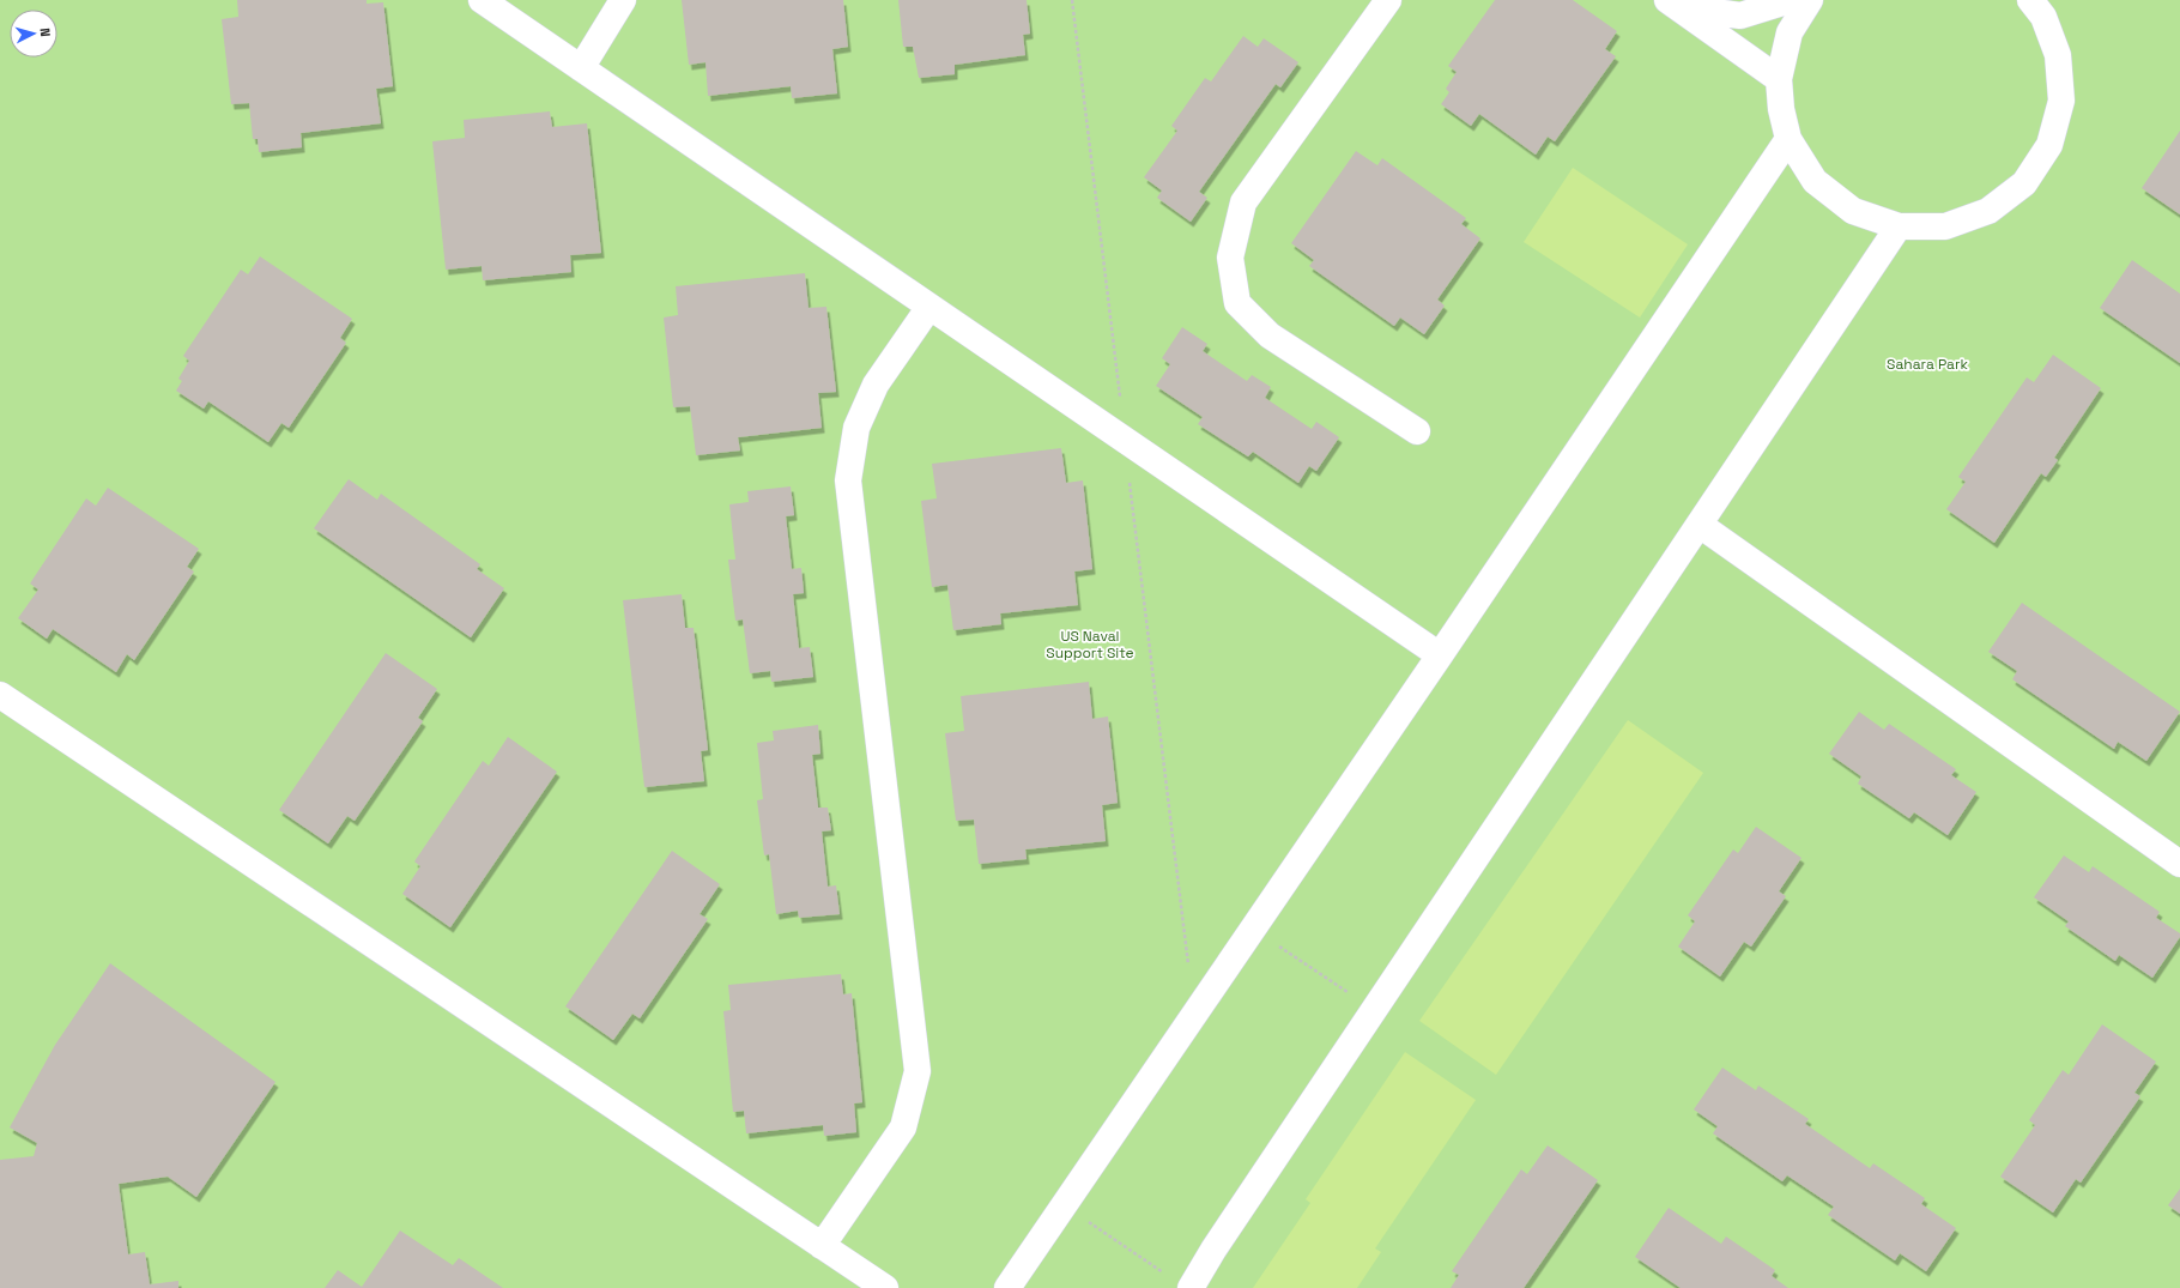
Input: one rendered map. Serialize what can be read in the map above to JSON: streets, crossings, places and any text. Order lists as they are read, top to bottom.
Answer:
{
  "parks": ["Sahara Park", "US Naval Support Site"],
  "north": "right"
}
